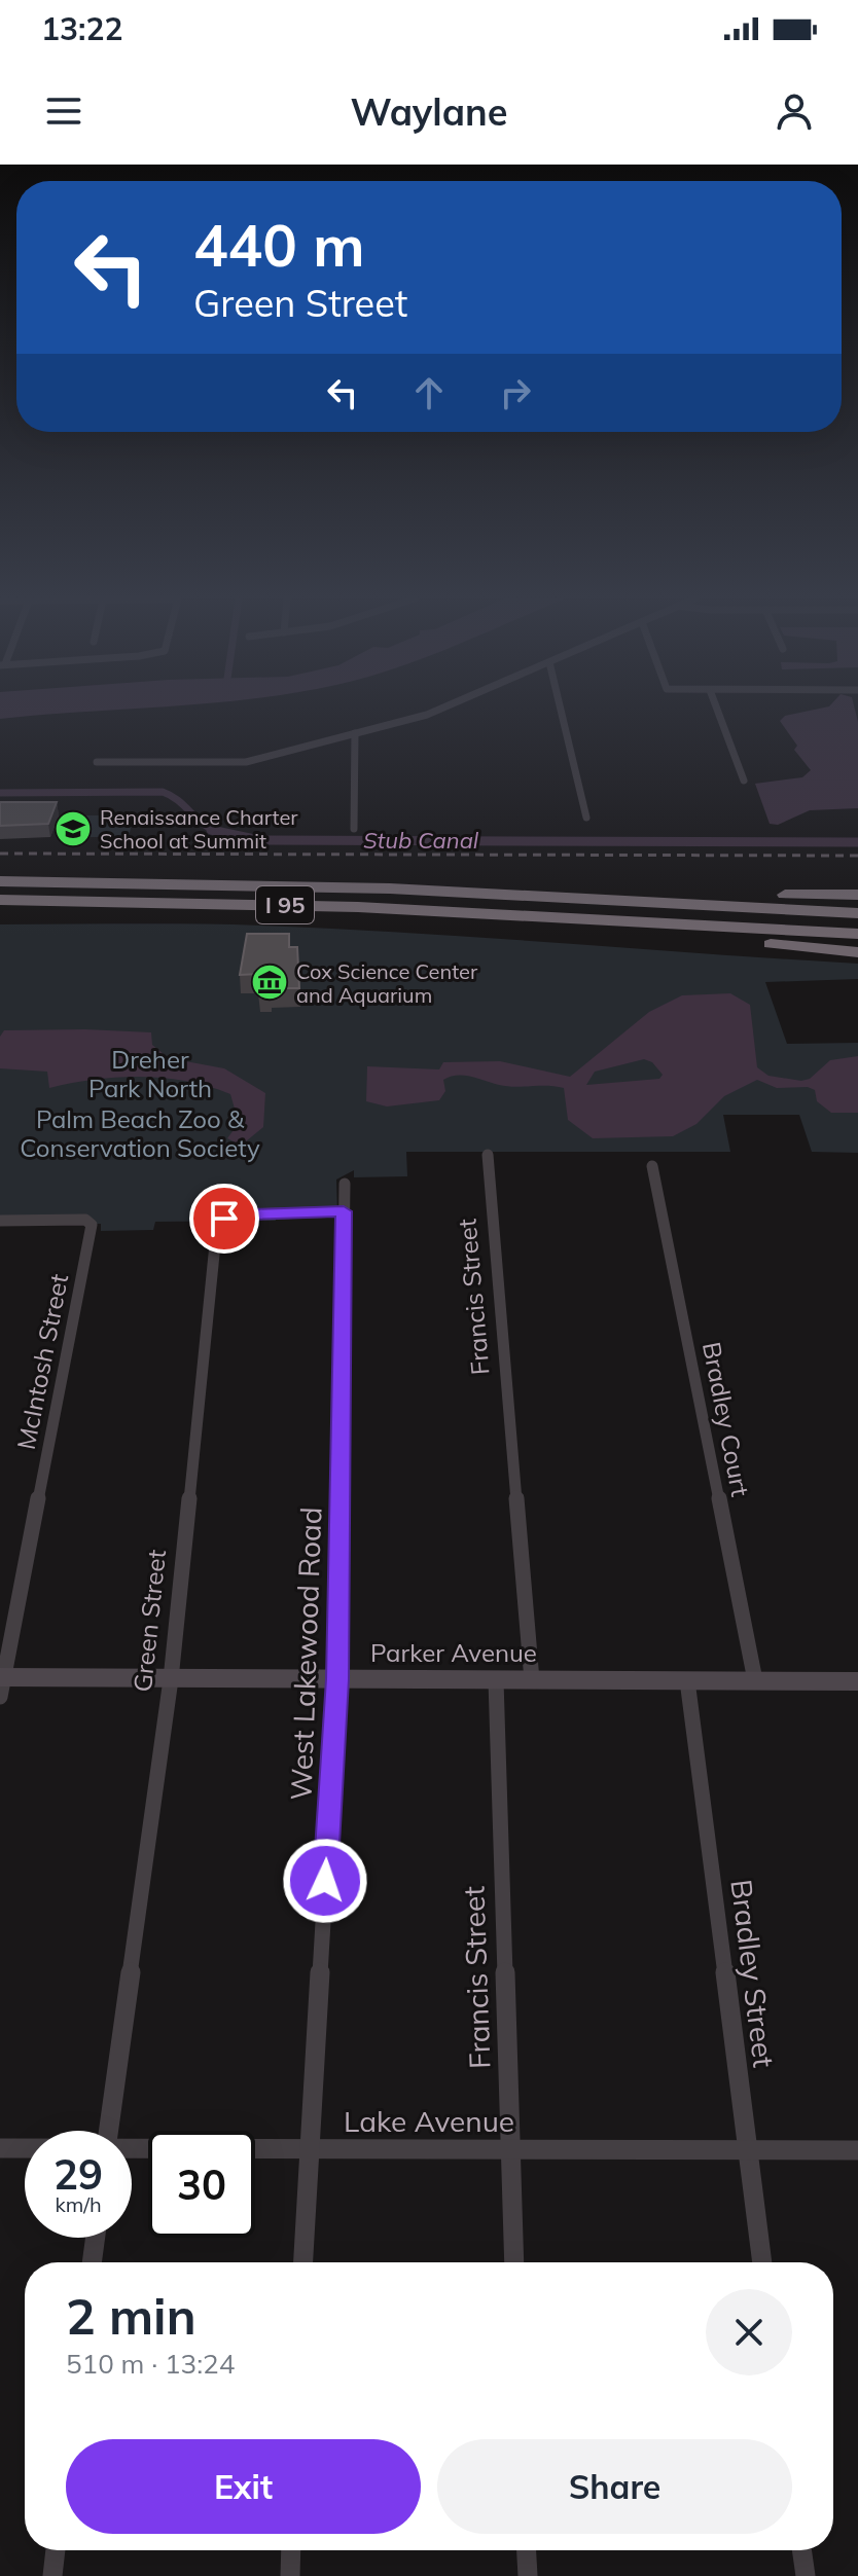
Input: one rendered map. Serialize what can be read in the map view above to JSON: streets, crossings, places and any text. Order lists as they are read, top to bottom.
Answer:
{
  "streets": {
    "highway": ["I 95"],
    "street": [
      "Francis Street",
      "McIntosh Street",
      "Bradley Court",
      "Green Street",
      "Parker Avenue",
      "West Lakewood Road",
      "Bradley Street",
      "Lake Avenue"
    ]
  },
  "crossings": [
    ["Francis Street", "Parker Avenue"],
    ["Francis Street", "Lake Avenue"],
    ["McIntosh Street", "Parker Avenue"],
    ["Bradley Court", "Parker Avenue"],
    ["Green Street", "Parker Avenue"],
    ["Green Street", "West Lakewood Road"],
    ["Parker Avenue", "West Lakewood Road"],
    ["Parker Avenue", "Bradley Street"],
    ["West Lakewood Road", "Lake Avenue"],
    ["Bradley Street", "Lake Avenue"]
  ],
  "water": ["Stub Canal"],
  "parks": ["Dreher Park North", "Palm Beach Zoo & Conservation Society"],
  "places": {
    "school or university": ["Renaissance Charter School at Summit"],
    "museum": ["Cox Science Center and Aquarium"]
  },
  "page": {
    "status": "13:22",
    "header": "Waylane",
    "turn": ["440 m", "Green Street"],
    "speed": "29 km/h",
    "limit": "30",
    "heading": ["2 min", "510 m · 13:24"],
    "buttons": ["Exit", "Share"]
  }
}
